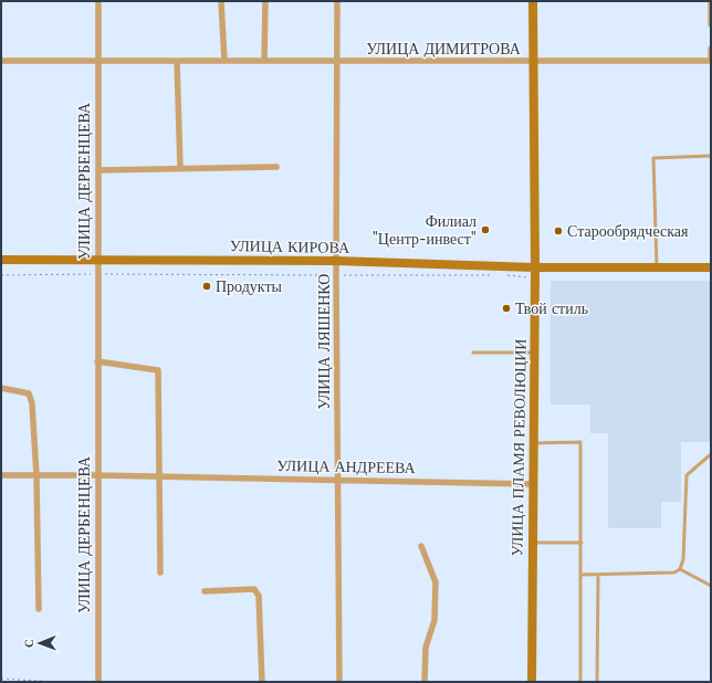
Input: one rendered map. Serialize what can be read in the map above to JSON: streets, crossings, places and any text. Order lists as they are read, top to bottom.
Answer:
{
  "streets": {
    "main road": ["УЛИЦА КИРОВА", "УЛИЦА ПЛАМЯ РЕВОЛЮЦИИ"],
    "street": [
      "УЛИЦА ДИМИТРОВА",
      "УЛИЦА ДЕРБЕНЦЕВА",
      "УЛИЦА ЛЯШЕНКО",
      "УЛИЦА АНДРЕЕВА"
    ]
  },
  "crossings": [
    ["УЛИЦА ДИМИТРОВА", "УЛИЦА ДЕРБЕНЦЕВА"],
    ["УЛИЦА ДИМИТРОВА", "УЛИЦА ЛЯШЕНКО"],
    ["УЛИЦА ДИМИТРОВА", "УЛИЦА ПЛАМЯ РЕВОЛЮЦИИ"],
    ["УЛИЦА ДЕРБЕНЦЕВА", "УЛИЦА КИРОВА"],
    ["УЛИЦА ДЕРБЕНЦЕВА", "УЛИЦА АНДРЕЕВА"],
    ["УЛИЦА КИРОВА", "УЛИЦА ЛЯШЕНКО"],
    ["УЛИЦА КИРОВА", "УЛИЦА ПЛАМЯ РЕВОЛЮЦИИ"],
    ["УЛИЦА ЛЯШЕНКО", "УЛИЦА АНДРЕЕВА"],
    ["УЛИЦА ПЛАМЯ РЕВОЛЮЦИИ", "УЛИЦА АНДРЕЕВА"]
  ],
  "places": [
    "Филиал \"Центр-инвест\"",
    "Старообрядческая",
    "Продукты",
    "Твой стиль"
  ],
  "north": "left"
}
